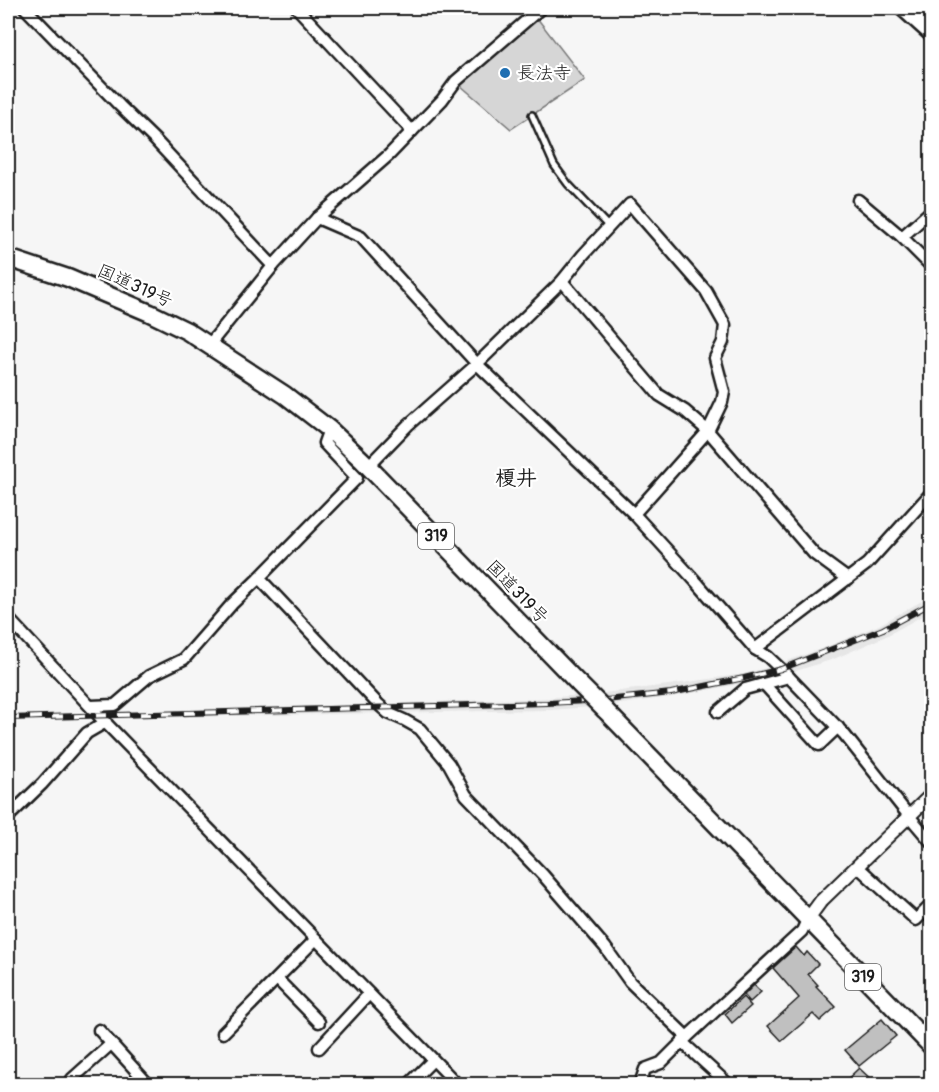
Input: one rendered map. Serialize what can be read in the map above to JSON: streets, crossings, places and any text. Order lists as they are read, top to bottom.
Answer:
{
  "streets": {
    "highway": ["国道319号", "319"]
  },
  "districts": ["榎井"],
  "places": ["長法寺"]
}
